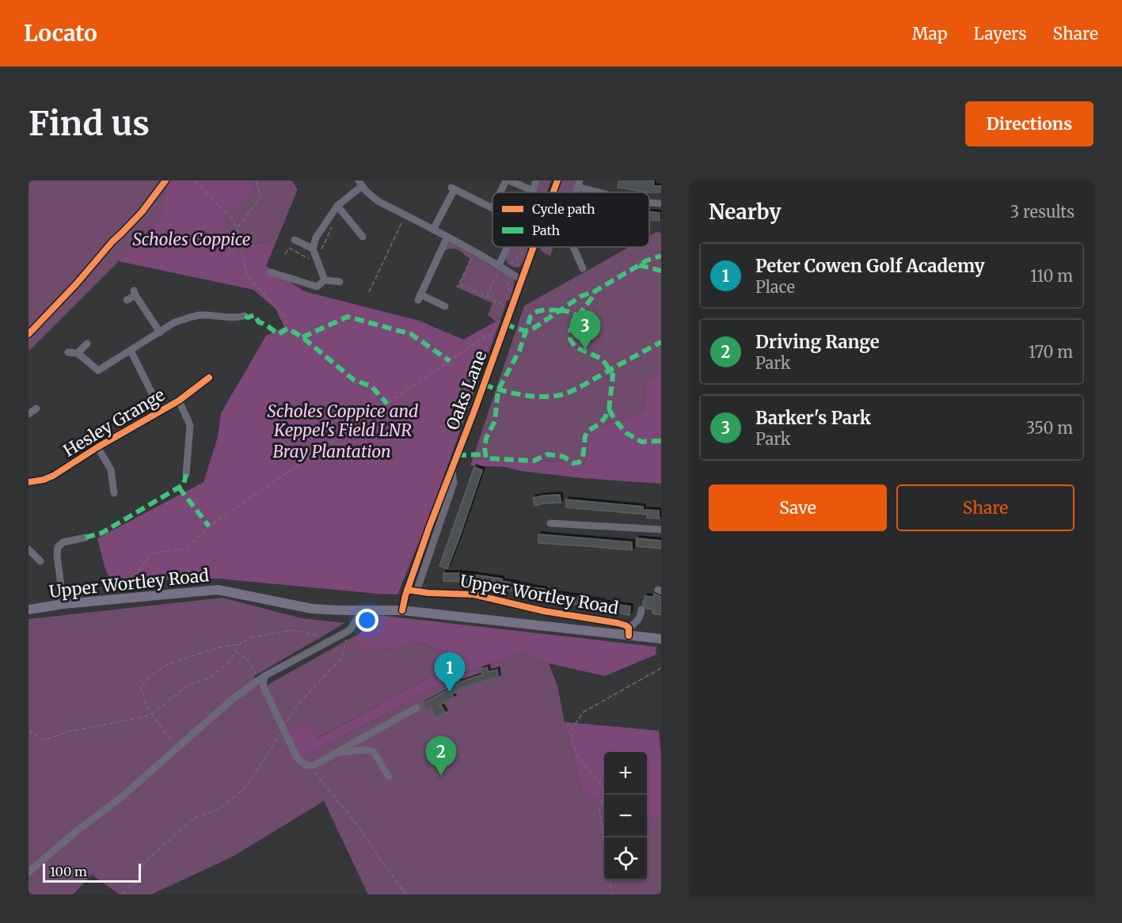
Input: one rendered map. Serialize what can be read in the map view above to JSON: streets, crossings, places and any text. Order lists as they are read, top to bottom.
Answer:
{
  "streets": {
    "main road": ["Upper Wortley Road"],
    "street": ["Oaks Lane", "Hesley Grange"]
  },
  "crossings": [
    ["Oaks Lane", "Upper Wortley Road"]
  ],
  "parks": ["Scholes Coppice", "Scholes Coppice and Keppel's Field LNR", "Bray Plantation"],
  "legend": ["Cycle path", "Path"],
  "scale_bar": "100 m",
  "page": {
    "header": "Locato",
    "nav": ["Map", "Layers", "Share"],
    "buttons": [
      "Directions",
      ["Save", "Share"]
    ],
    "title": "Find us",
    "heading": ["Nearby", "3 results"],
    "list": [
      {
        "mark": "1",
        "name": "Peter Cowen Golf Academy",
        "note": "Place",
        "value": "110 m"
      },
      {
        "mark": "2",
        "name": "Driving Range",
        "note": "Park",
        "value": "170 m"
      },
      {
        "mark": "3",
        "name": "Barker's Park",
        "note": "Park",
        "value": "350 m"
      }
    ],
    "pins": ["3", "1", "2"],
    "map_buttons": ["+", "−"],
    "scale": "100 m"
  }
}
